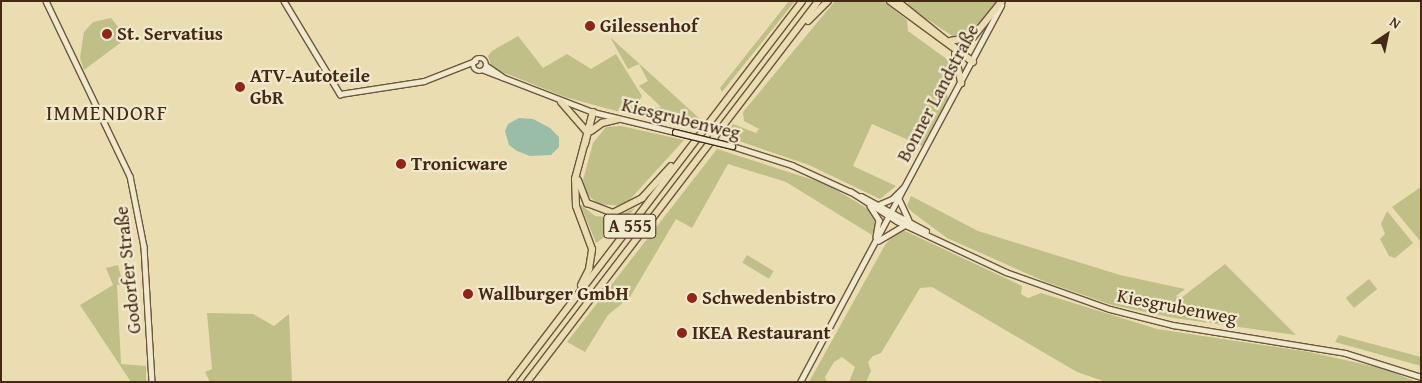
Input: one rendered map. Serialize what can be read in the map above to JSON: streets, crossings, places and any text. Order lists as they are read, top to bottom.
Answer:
{
  "streets": {
    "highway": ["A 555"],
    "main road": ["Bonner Landstraße", "Kiesgrubenweg", "Godorfer Straße"]
  },
  "crossings": [
    ["Bonner Landstraße", "Kiesgrubenweg"]
  ],
  "districts": ["IMMENDORF"],
  "places": [
    "Gilessenhof",
    "St. Servatius",
    "ATV-Autoteile GbR",
    "Tronicware",
    "Wallburger GmbH",
    "Schwedenbistro",
    "IKEA Restaurant"
  ],
  "north": "top right"
}
